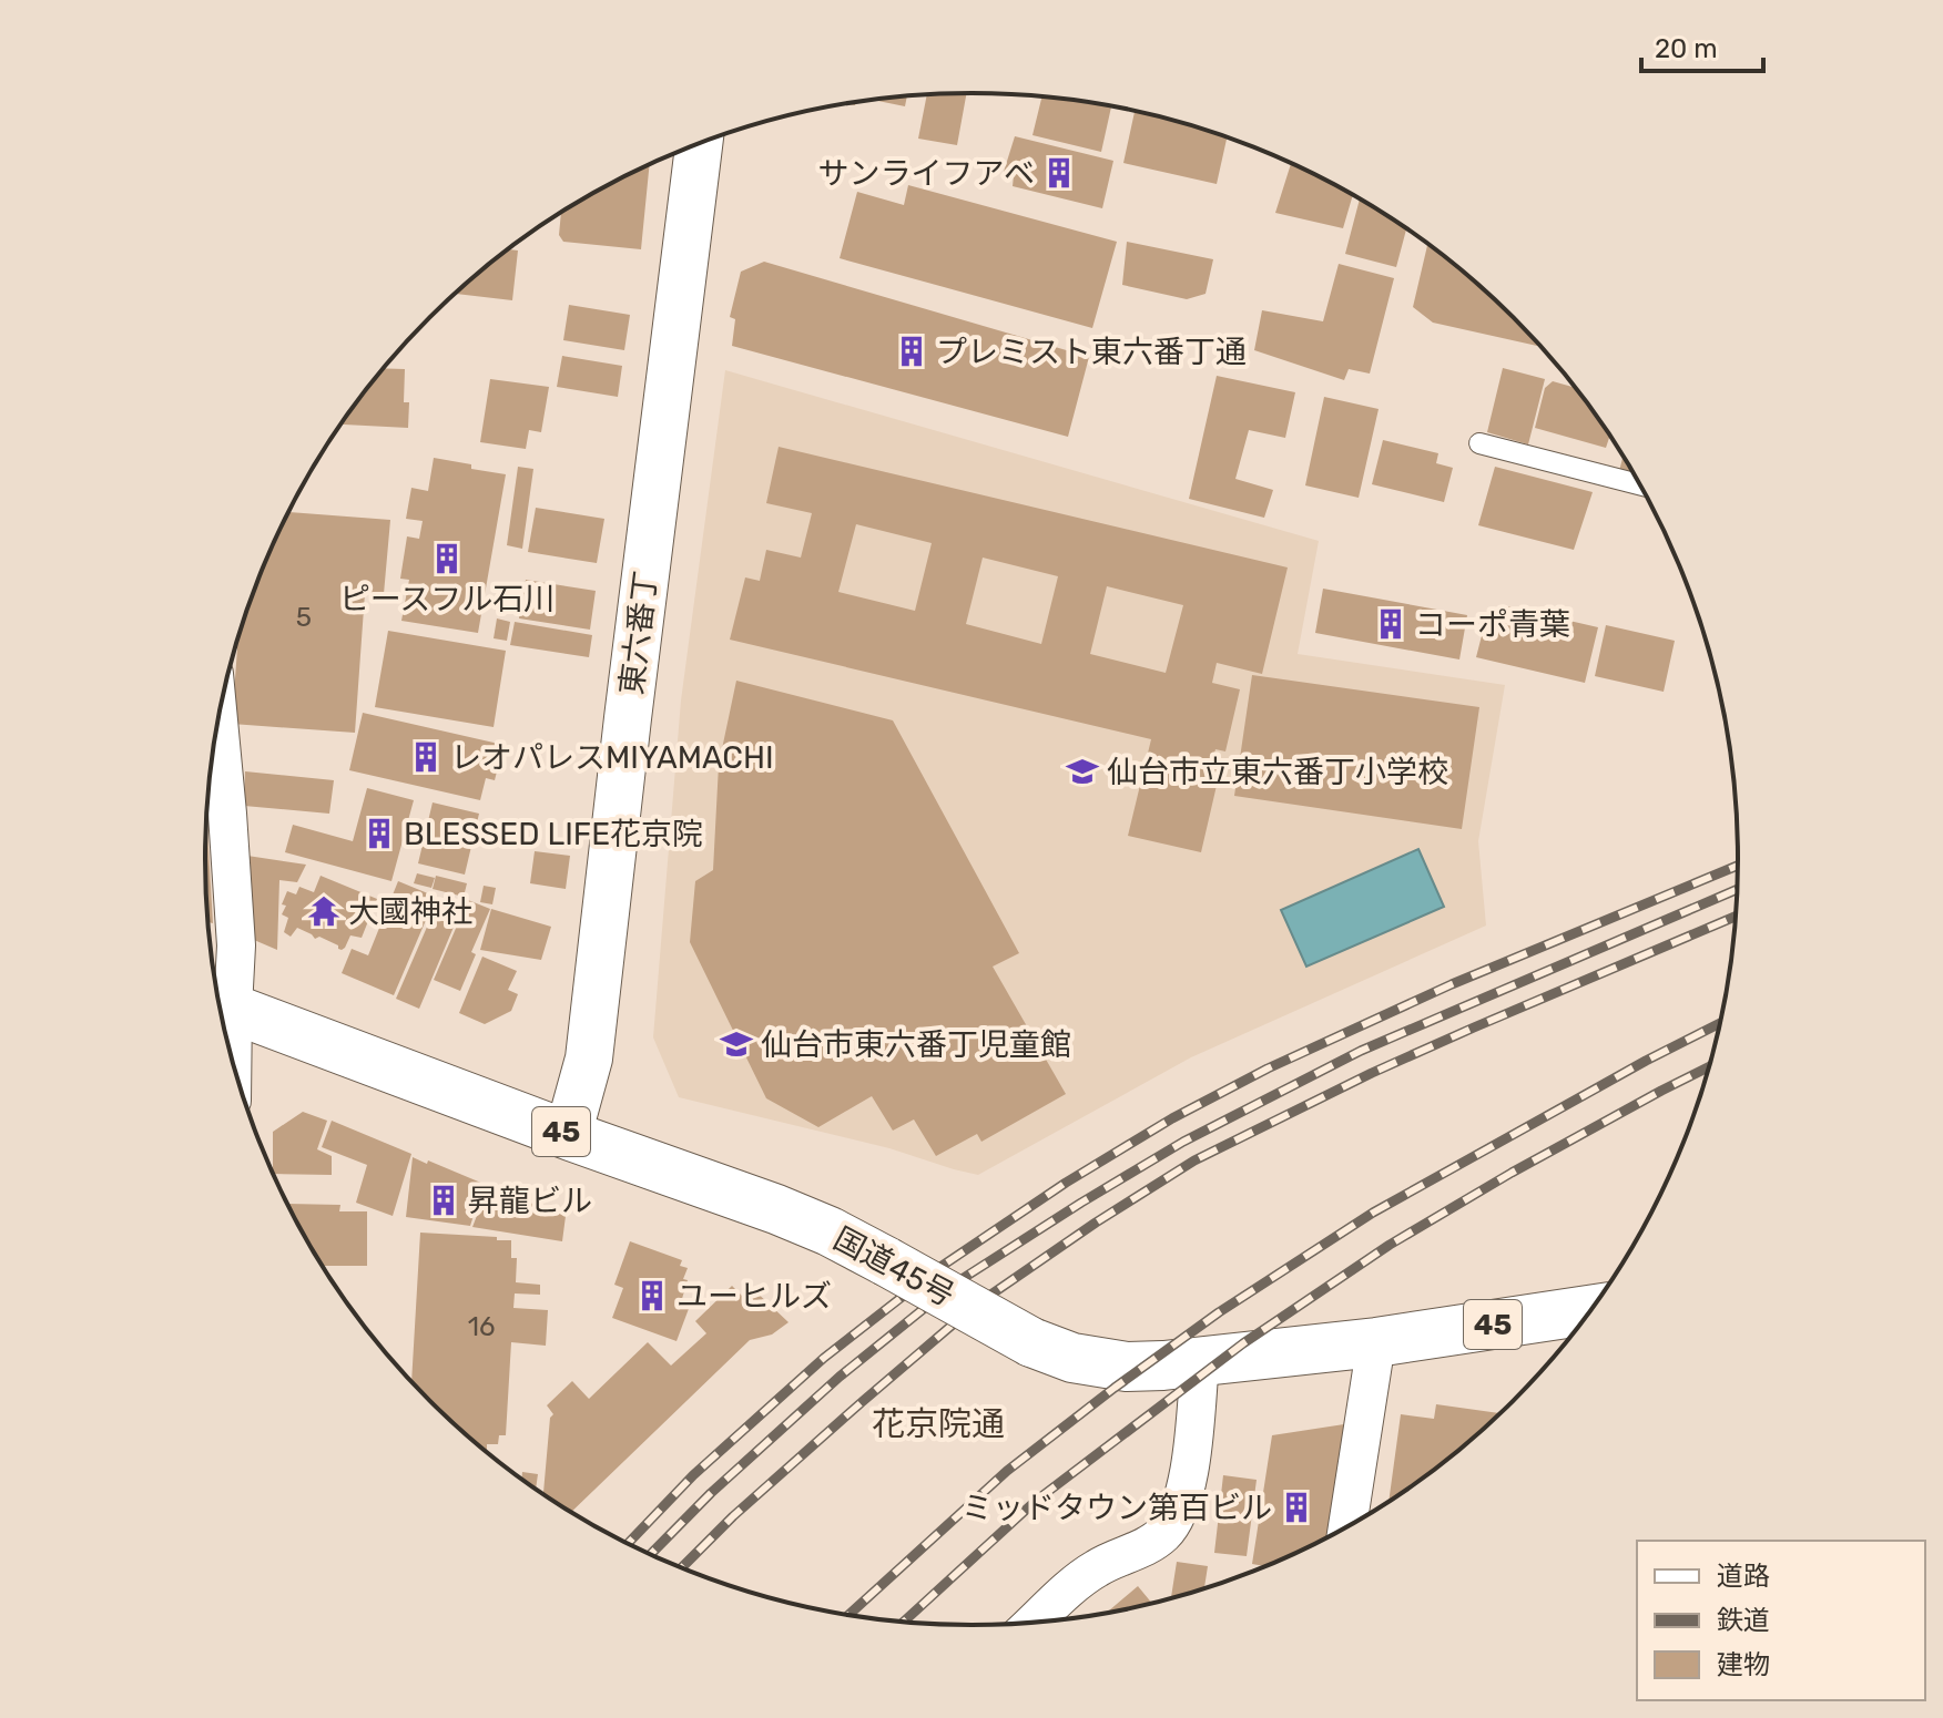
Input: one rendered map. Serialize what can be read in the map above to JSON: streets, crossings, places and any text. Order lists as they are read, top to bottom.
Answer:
{
  "streets": {
    "highway": ["45", "国道45号"],
    "street": ["東六番丁"]
  },
  "crossings": [
    ["東六番丁", "国道45号"]
  ],
  "districts": ["花京院通"],
  "places": {
    "building": [
      "サンライフアベ",
      "プレミスト東六番丁通",
      "ピースフル石川",
      "コーポ青葉",
      "レオパレスMIYAMACHI",
      "BLESSED LIFE花京院",
      "昇龍ビル",
      "ユーヒルズ",
      "ミッドタウン第百ビル"
    ],
    "school or university": ["仙台市立東六番丁小学校", "仙台市東六番丁児童館"],
    "temple": ["大國神社"]
  },
  "house_numbers": ["5", "16"],
  "legend": ["道路", "鉄道", "建物"],
  "scale_bar": "20 m"
}
